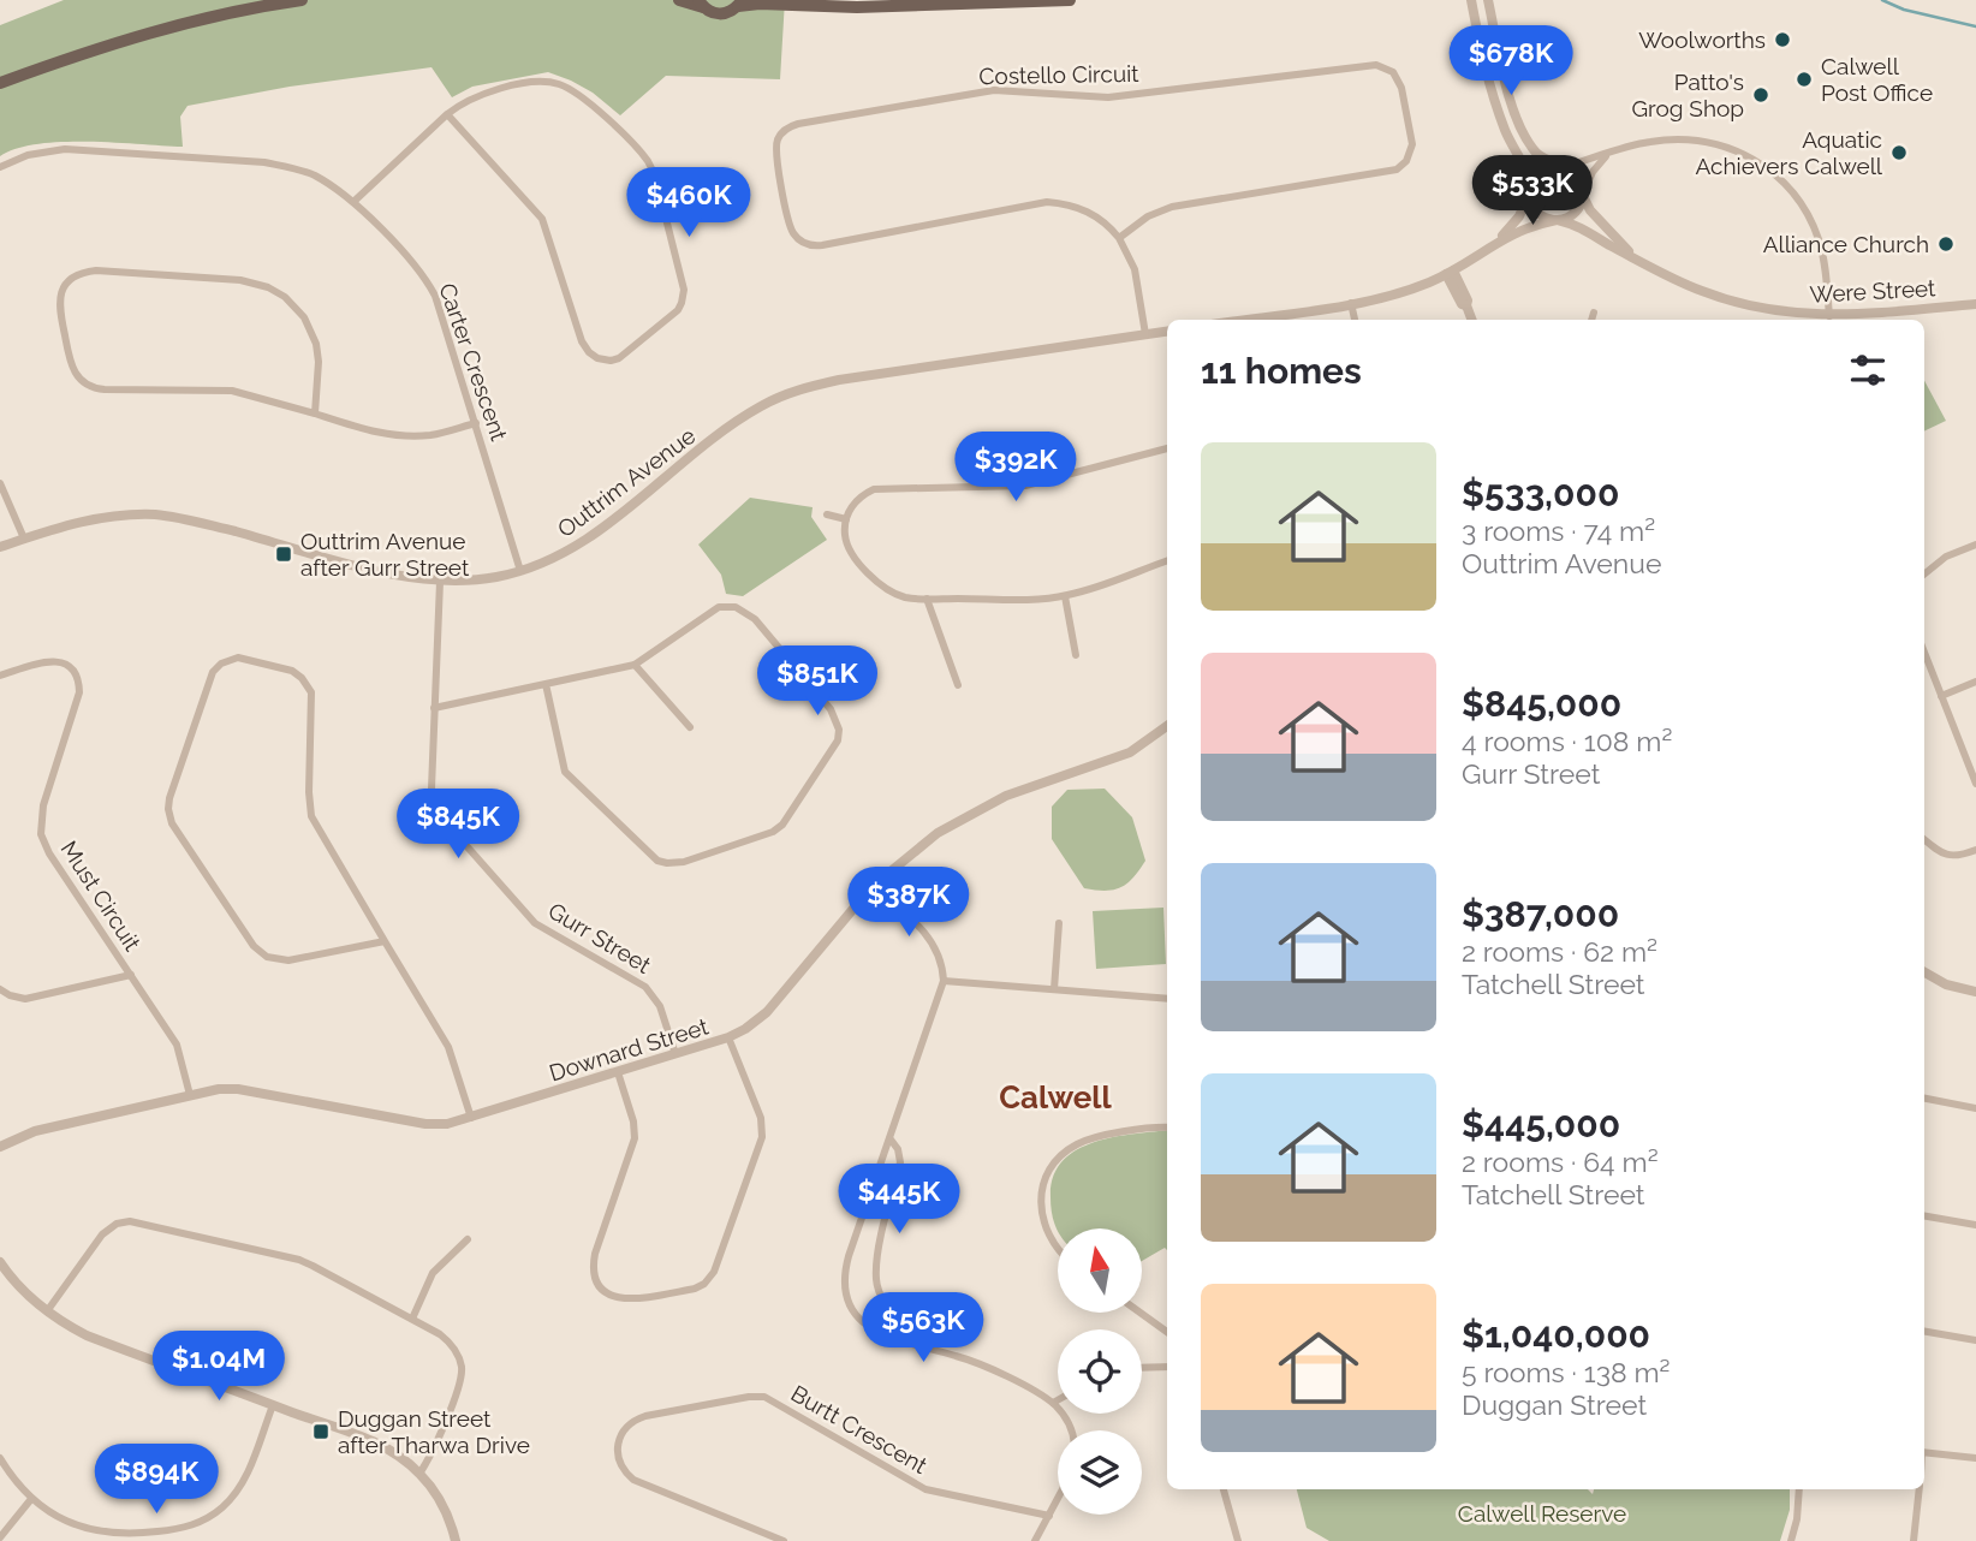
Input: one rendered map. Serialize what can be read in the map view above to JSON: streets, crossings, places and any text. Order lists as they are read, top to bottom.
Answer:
{
  "streets": {
    "street": [
      "Costello Circuit",
      "Were Street",
      "Carter Crescent",
      "Outtrim Avenue",
      "Must Circuit",
      "Gurr Street",
      "Downard Street",
      "Burtt Crescent"
    ]
  },
  "crossings": [
    ["Costello Circuit", "Outtrim Avenue"],
    ["Carter Crescent", "Outtrim Avenue"],
    ["Outtrim Avenue", "Gurr Street"],
    ["Must Circuit", "Downard Street"],
    ["Gurr Street", "Downard Street"]
  ],
  "districts": ["Calwell"],
  "parks": ["Calwell Reserve"],
  "places": {
    "other": [
      "Woolworths",
      "Calwell Post Office",
      "Patto's Grog Shop",
      "Aquatic Achievers Calwell",
      "Alliance Church"
    ],
    "transit": ["Outtrim Avenue after Gurr Street", "Duggan Street after Tharwa Drive"]
  },
  "north": "top",
  "page": {
    "price": [
      "$678K",
      "$533K",
      "$460K",
      "$392K",
      "$851K",
      "$845K",
      "$387K",
      "$445K",
      "$563K",
      "$1.04M",
      "$894K"
    ],
    "heading": "11 homes",
    "list": [
      {
        "name": "$533,000",
        "note": "3 rooms · 74 m² · Outtrim Avenue"
      },
      {
        "name": "$845,000",
        "note": "4 rooms · 108 m² · Gurr Street"
      },
      {
        "name": "$387,000",
        "note": "2 rooms · 62 m² · Tatchell Street"
      },
      {
        "name": "$445,000",
        "note": "2 rooms · 64 m² · Tatchell Street"
      },
      {
        "name": "$1,040,000",
        "note": "5 rooms · 138 m² · Duggan Street"
      }
    ]
  }
}
